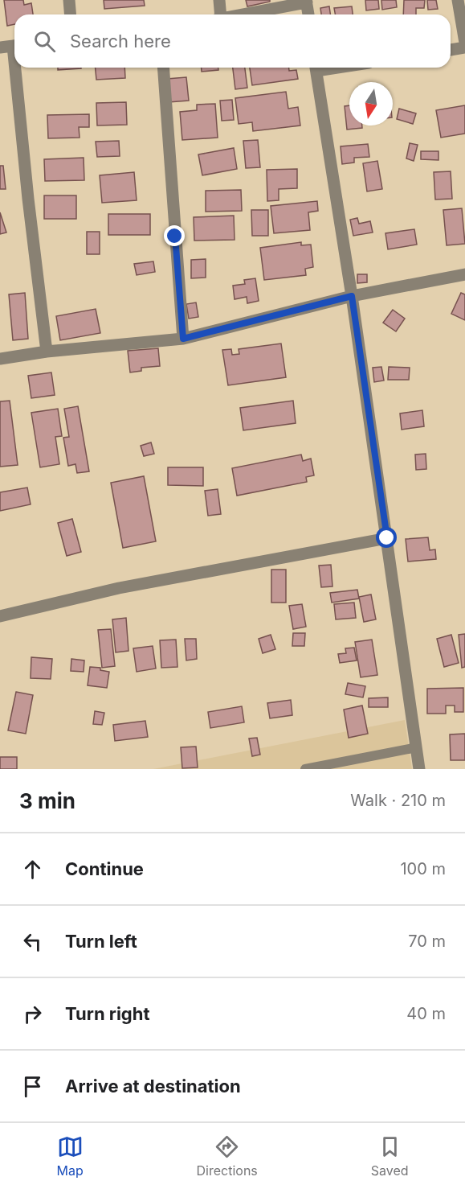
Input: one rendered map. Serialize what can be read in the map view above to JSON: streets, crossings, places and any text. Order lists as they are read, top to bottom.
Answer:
{
  "north": "bottom",
  "page": {
    "search": "Search here",
    "heading": ["3 min", "Walk · 210 m"],
    "list": [
      ["Continue", "100 m"],
      ["Turn left", "70 m"],
      ["Turn right", "40 m"],
      "Arrive at destination"
    ],
    "nav": ["Map", "Directions", "Saved"]
  }
}
